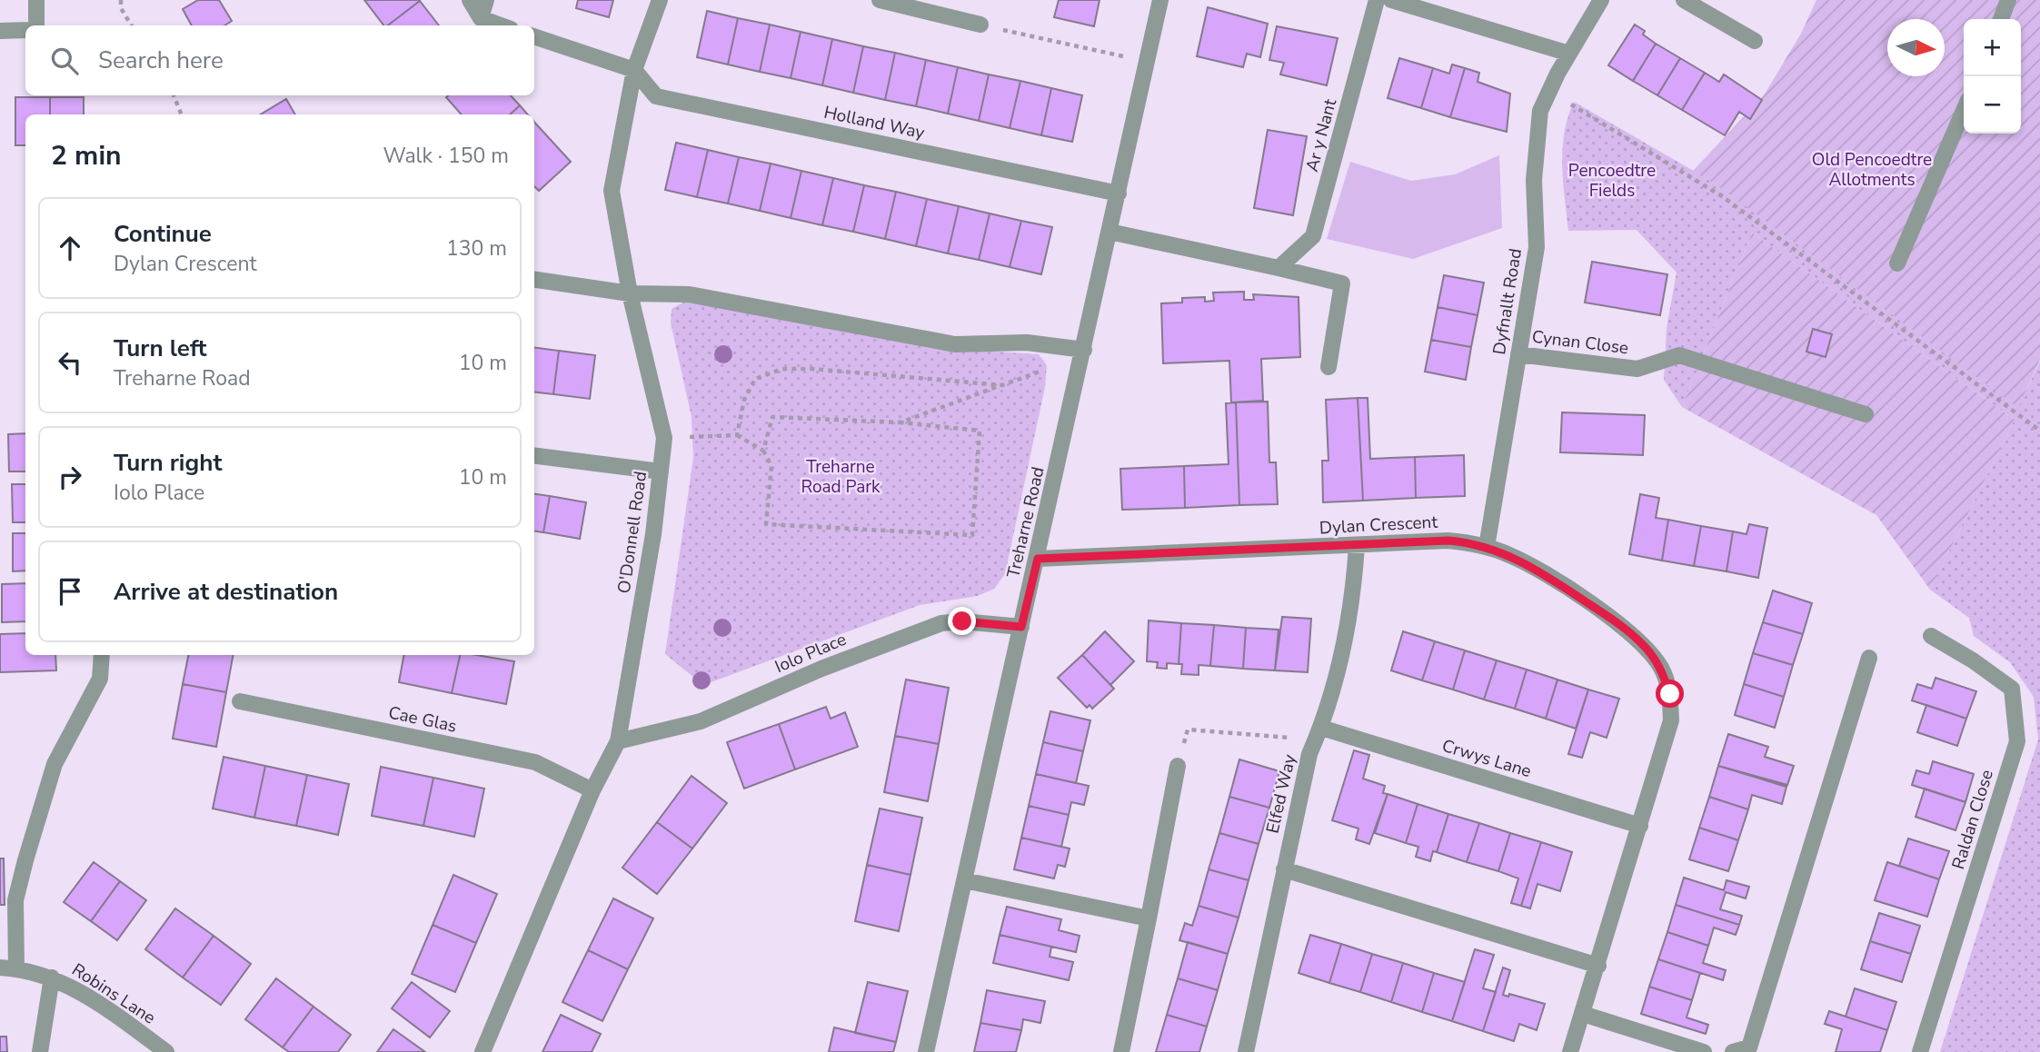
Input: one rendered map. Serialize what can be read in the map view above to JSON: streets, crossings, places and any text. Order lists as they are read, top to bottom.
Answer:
{
  "streets": {
    "street": [
      "Holland Way",
      "Ar y Nant",
      "Dyfnallt Road",
      "Cynan Close",
      "Treharne Road",
      "Dylan Crescent",
      "O'Donnell Road",
      "Iolo Place",
      "Cae Glas",
      "Crwys Lane",
      "Elfed Way",
      "Raldan Close",
      "Robins Lane"
    ]
  },
  "crossings": [
    ["Holland Way", "Treharne Road"],
    ["Holland Way", "O'Donnell Road"],
    ["Dyfnallt Road", "Cynan Close"],
    ["Dyfnallt Road", "Dylan Crescent"],
    ["Treharne Road", "Dylan Crescent"],
    ["Treharne Road", "Iolo Place"],
    ["Dylan Crescent", "Crwys Lane"],
    ["Dylan Crescent", "Elfed Way"],
    ["O'Donnell Road", "Iolo Place"],
    ["O'Donnell Road", "Cae Glas"],
    ["Crwys Lane", "Elfed Way"]
  ],
  "parks": ["Old Pencoedtre Allotments", "Pencoedtre Fields", "Treharne Road Park"],
  "north": "right",
  "page": {
    "map_buttons": ["+", "−"],
    "search": "Search here",
    "heading": ["2 min", "Walk · 150 m"],
    "list": [
      ["Continue", "Dylan Crescent", "130 m"],
      ["Turn left", "Treharne Road", "10 m"],
      ["Turn right", "Iolo Place", "10 m"],
      "Arrive at destination"
    ]
  }
}
